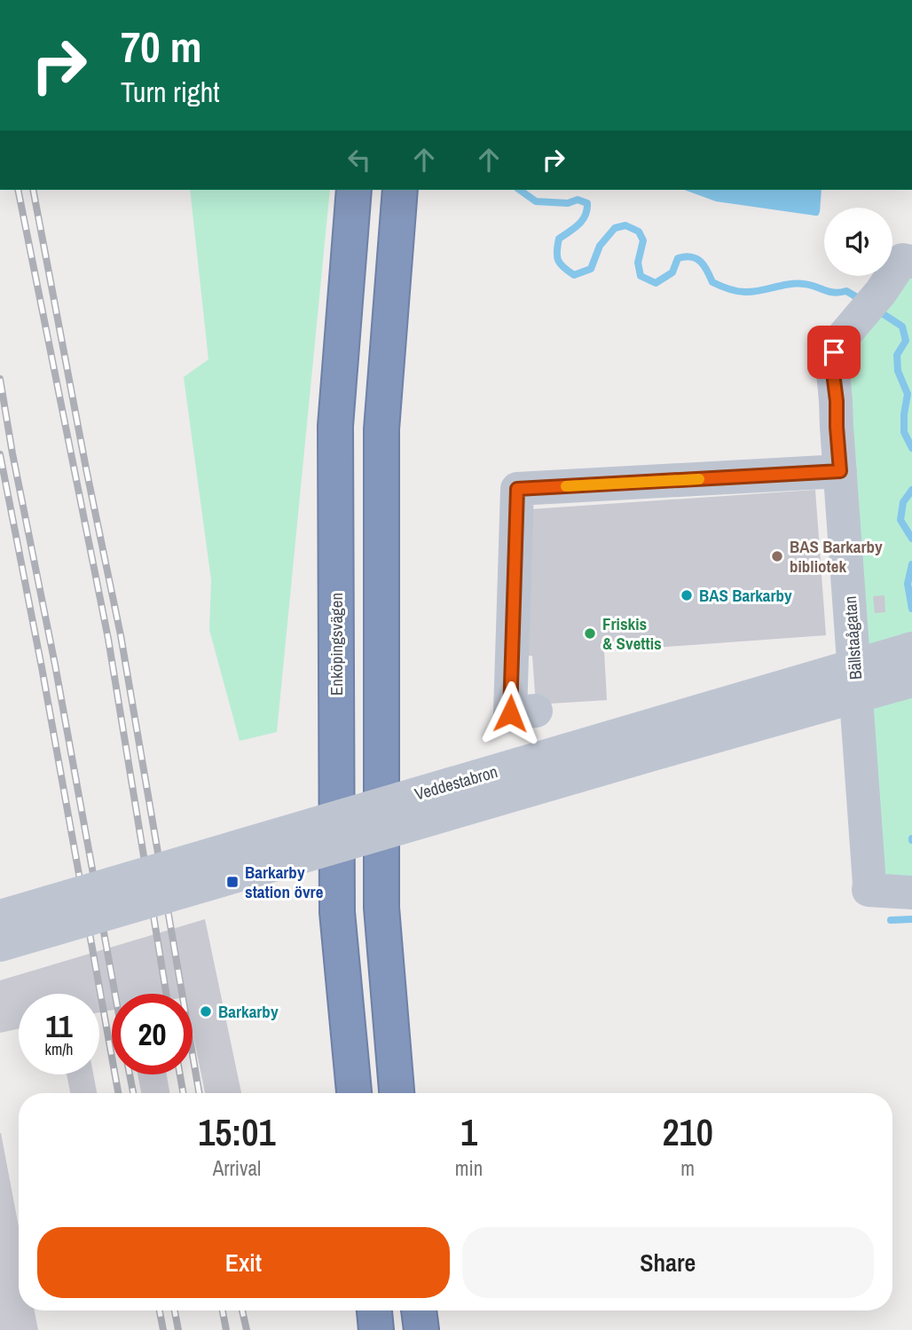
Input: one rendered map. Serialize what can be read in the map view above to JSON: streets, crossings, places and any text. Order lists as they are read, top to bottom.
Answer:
{
  "streets": {
    "highway": ["Enköpingsvägen"],
    "street": ["Bällstaågatan", "Veddestabron"]
  },
  "places": {
    "other": [
      "BAS Barkarby bibliotek",
      "BAS Barkarby",
      "Friskis & Svettis",
      "Barkarby"
    ],
    "transit": ["Barkarby station övre"]
  },
  "page": {
    "turn": ["70 m", "Turn right"],
    "speed": "11 km/h",
    "limit": "20",
    "eta": [
      "15:01",
      "Arrival",
      "1",
      "min",
      "210",
      "m"
    ],
    "buttons": ["Exit", "Share"]
  }
}
